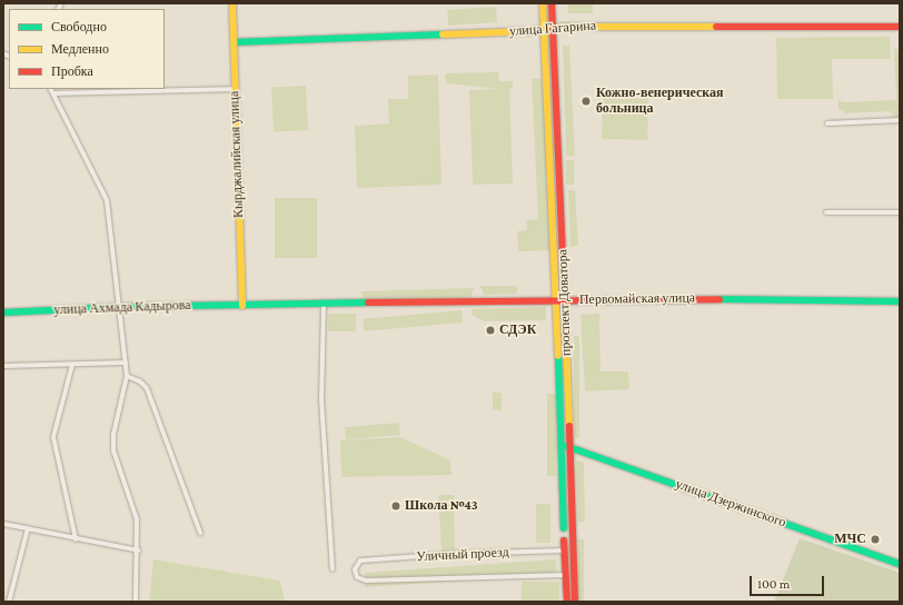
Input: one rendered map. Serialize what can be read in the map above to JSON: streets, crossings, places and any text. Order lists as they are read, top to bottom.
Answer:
{
  "streets": {
    "street": [
      "улица Гагарина",
      "Кырджалийская улица",
      "Первомайская улица",
      "проспект Доватора",
      "улица Ахмада Кадырова",
      "улица Дзержинского",
      "Уличный проезд"
    ]
  },
  "crossings": [
    ["улица Гагарина", "Кырджалийская улица"],
    ["улица Гагарина", "проспект Доватора"],
    ["Кырджалийская улица", "Первомайская улица"],
    ["Кырджалийская улица", "улица Ахмада Кадырова"],
    ["Первомайская улица", "проспект Доватора"],
    ["Первомайская улица", "улица Ахмада Кадырова"],
    ["проспект Доватора", "улица Дзержинского"],
    ["проспект Доватора", "Уличный проезд"]
  ],
  "places": [
    "Кожно-венерическая больница",
    "СДЭК",
    "Школа №43",
    "МЧС"
  ],
  "legend": ["Свободно", "Медленно", "Пробка"],
  "scale_bar": "100 m"
}
